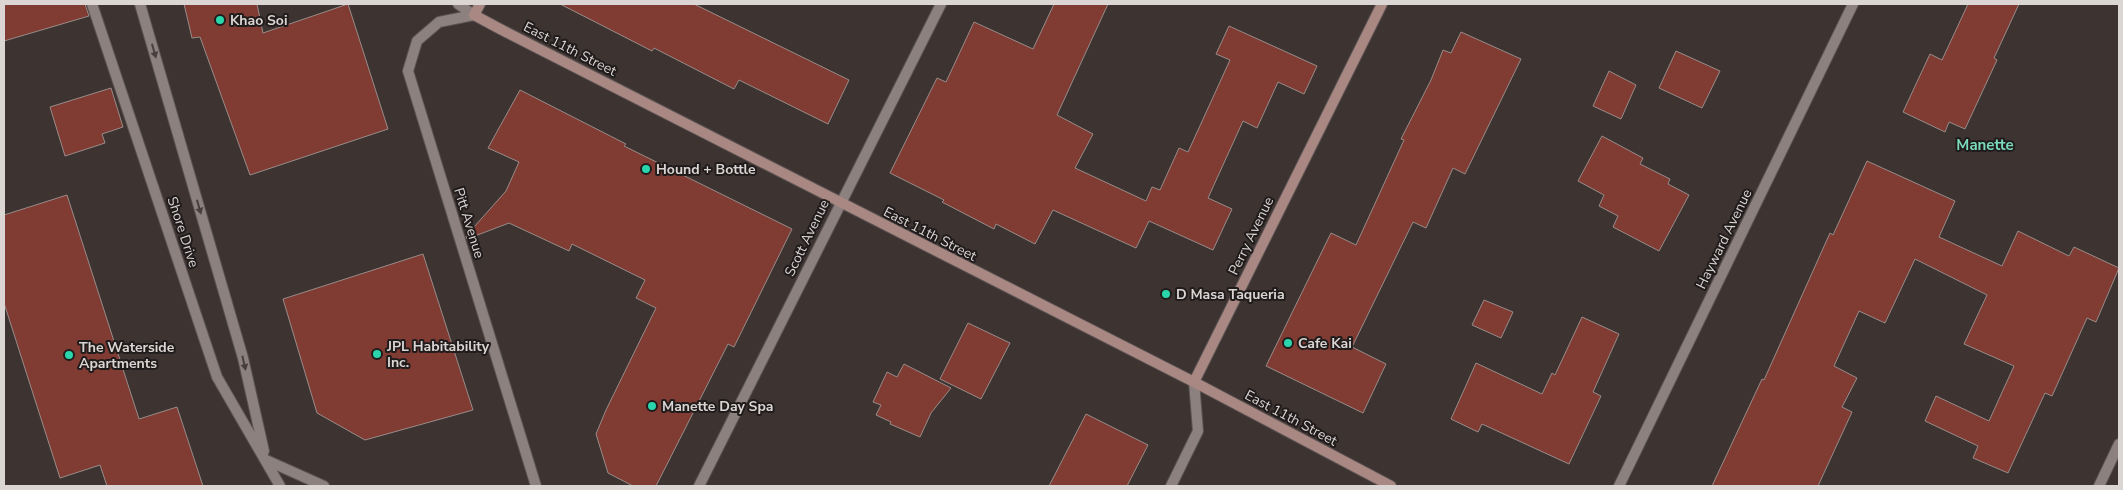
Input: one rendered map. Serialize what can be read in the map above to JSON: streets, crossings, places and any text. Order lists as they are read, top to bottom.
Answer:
{
  "streets": {
    "main road": ["East 11th Street", "Perry Avenue"],
    "street": [
      "Pitt Avenue",
      "Shore Drive",
      "Scott Avenue",
      "Hayward Avenue"
    ]
  },
  "crossings": [
    ["East 11th Street", "Pitt Avenue"],
    ["East 11th Street", "Perry Avenue"],
    ["East 11th Street", "Scott Avenue"]
  ],
  "districts": ["Manette"],
  "places": [
    "Khao Soi",
    "Hound + Bottle",
    "D Masa Taqueria",
    "Cafe Kai",
    "JPL Habitability Inc.",
    "The Waterside Apartments",
    "Manette Day Spa"
  ]
}
